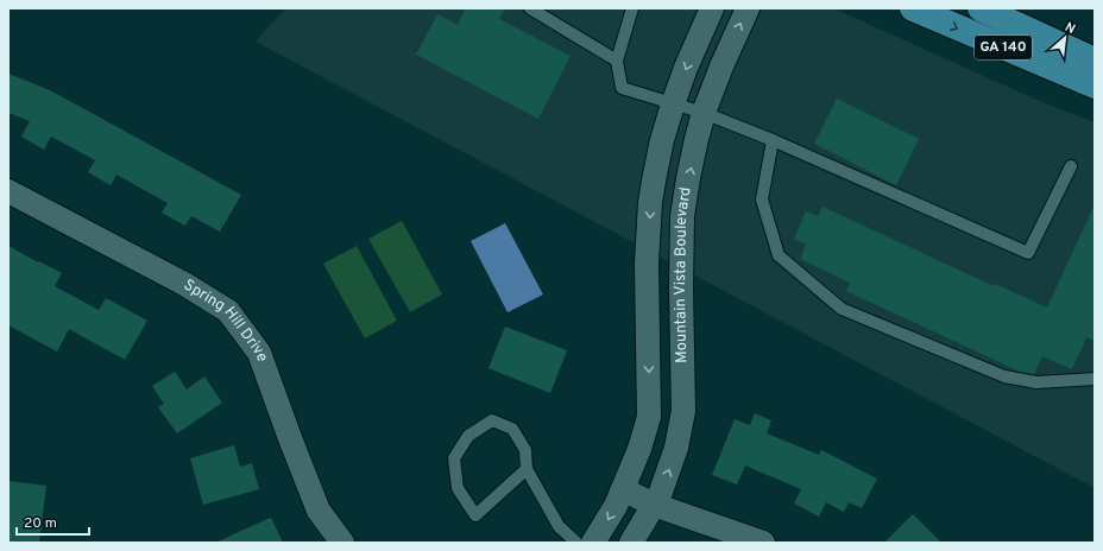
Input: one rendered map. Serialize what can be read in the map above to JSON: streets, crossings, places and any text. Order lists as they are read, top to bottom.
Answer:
{
  "streets": {
    "main road": ["GA 140"],
    "street": ["Mountain Vista Boulevard", "Spring Hill Drive"]
  },
  "scale_bar": "20 m",
  "north": "top right"
}
